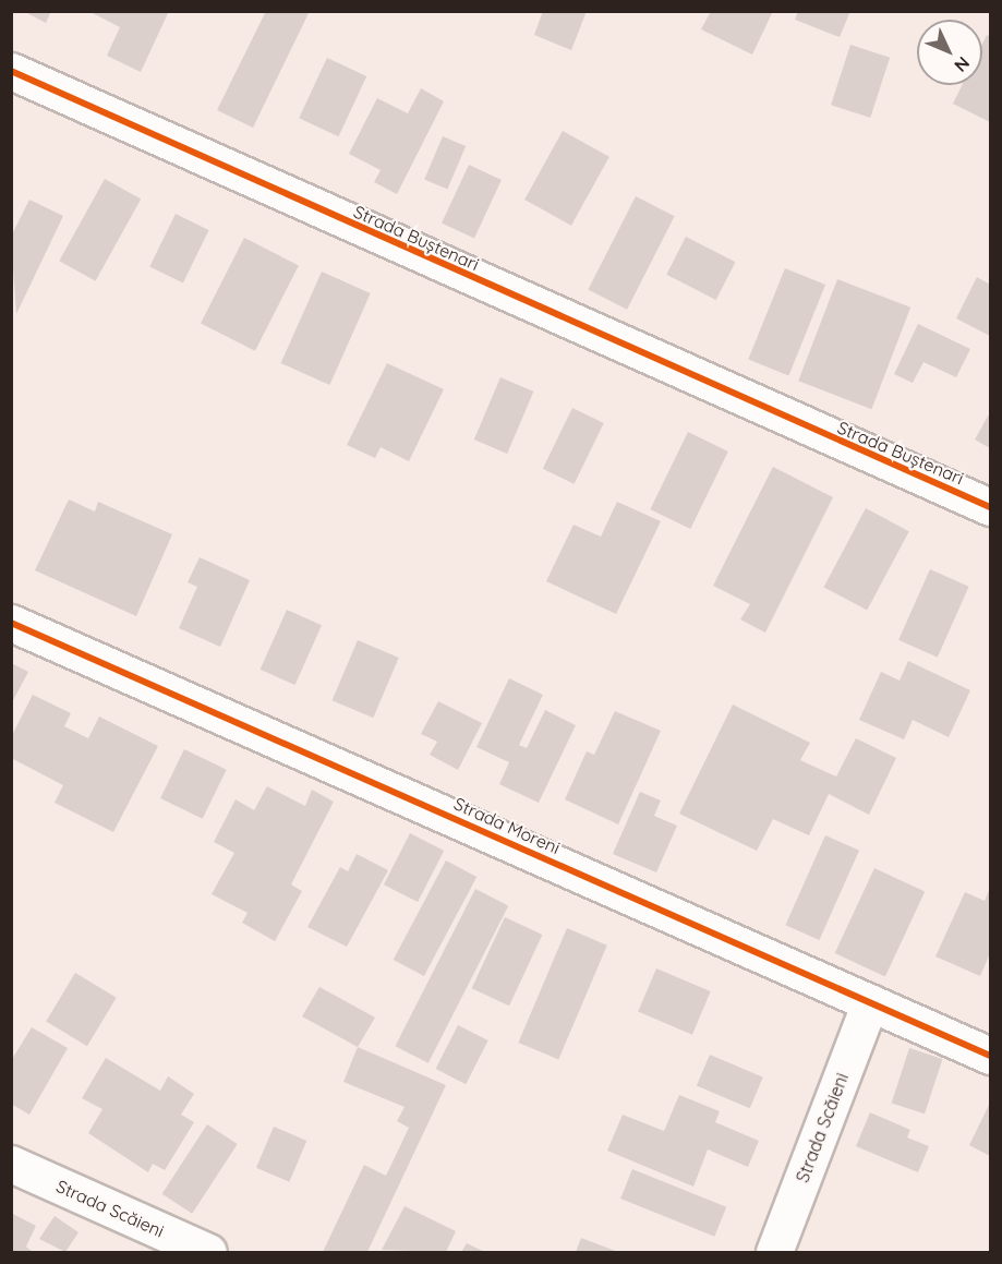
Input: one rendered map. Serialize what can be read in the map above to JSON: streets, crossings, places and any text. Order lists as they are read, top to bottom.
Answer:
{
  "streets": {
    "street": ["Strada Buștenari", "Strada Moreni", "Strada Scăieni"]
  },
  "crossings": [
    ["Strada Moreni", "Strada Scăieni"]
  ],
  "north": "bottom right"
}
